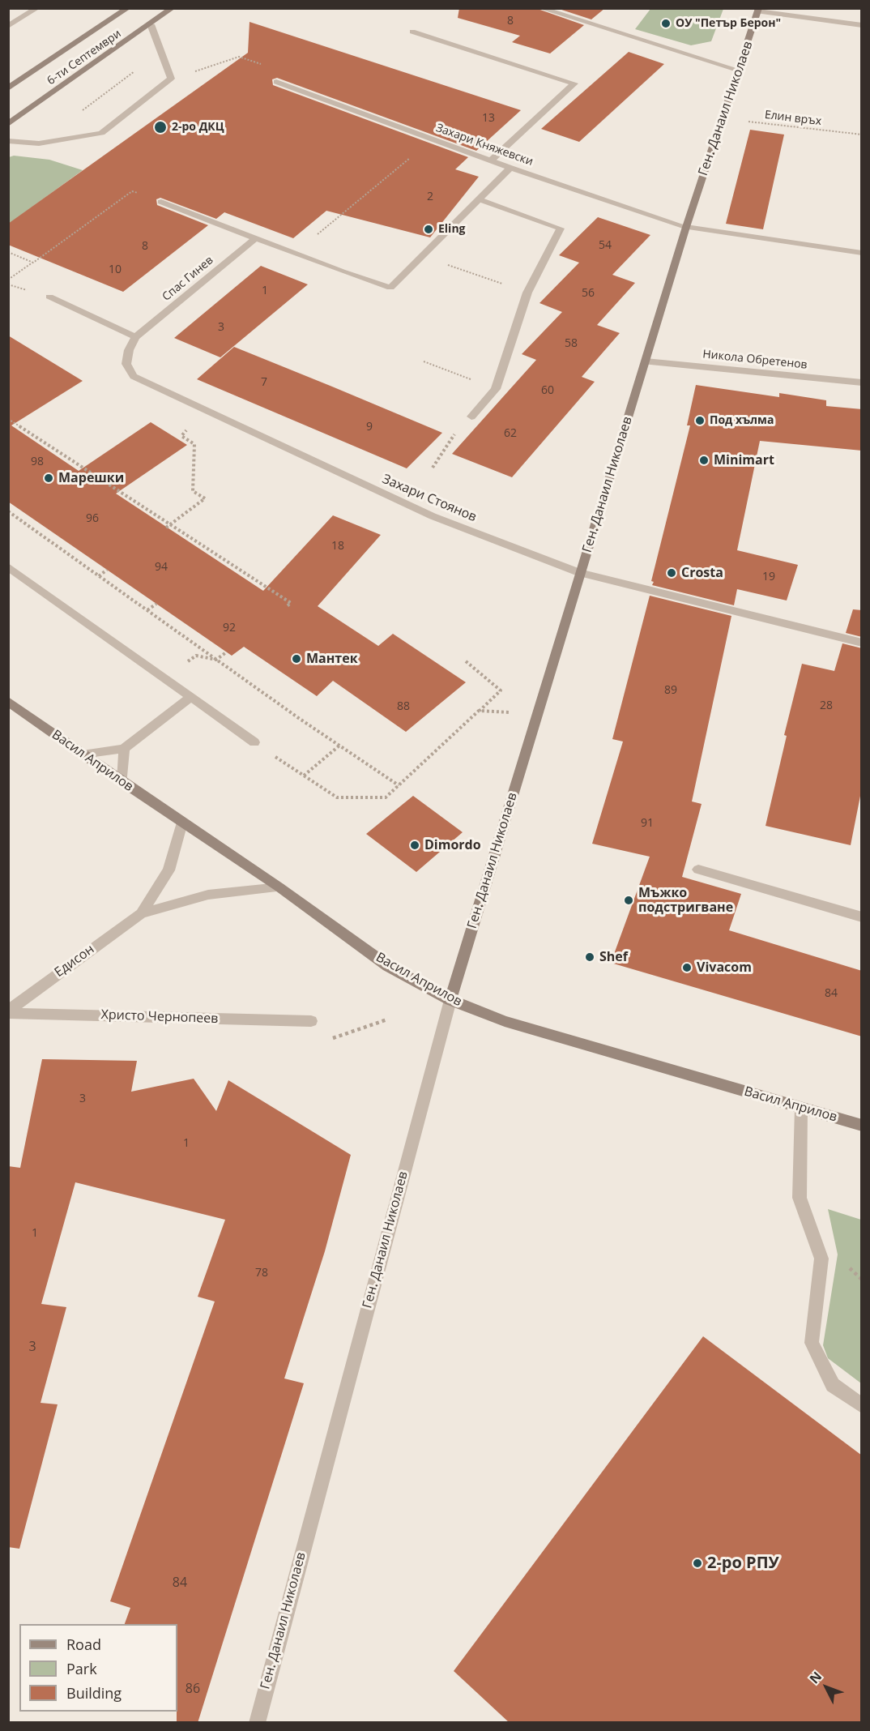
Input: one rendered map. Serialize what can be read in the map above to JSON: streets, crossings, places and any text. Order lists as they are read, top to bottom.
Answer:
{
  "streets": {
    "street": [
      "6-ти Септември",
      "Ген. Данаил Николаев",
      "Захари Княжевски",
      "Спас Гинев",
      "Никола Обретенов",
      "Захари Стоянов",
      "Васил Априлов",
      "Едисон",
      "Христо Чернопеев"
    ],
    "path": ["Елин връх"]
  },
  "crossings": [
    ["Ген. Данаил Николаев", "Елин връх"],
    ["Ген. Данаил Николаев", "Захари Княжевски"],
    ["Ген. Данаил Николаев", "Никола Обретенов"],
    ["Ген. Данаил Николаев", "Захари Стоянов"],
    ["Ген. Данаил Николаев", "Васил Априлов"],
    ["Спас Гинев", "Захари Стоянов"],
    ["Едисон", "Христо Чернопеев"]
  ],
  "places": [
    "ОУ \"Петър Берон\"",
    "2-ро ДКЦ",
    "Eling",
    "Под хълма",
    "Minimart",
    "Марешки",
    "Crosta",
    "Мантек",
    "Dimordo",
    "Мъжко подстригване",
    "Shef",
    "Vivacom",
    "2-ро РПУ"
  ],
  "house_numbers": [
    "8",
    "13",
    "2",
    "54",
    "8",
    "10",
    "1",
    "56",
    "3",
    "58",
    "7",
    "60",
    "9",
    "62",
    "98",
    "96",
    "18",
    "94",
    "19",
    "92",
    "89",
    "28",
    "88",
    "91",
    "84",
    "3",
    "1",
    "1",
    "78",
    "3",
    "84",
    "86"
  ],
  "legend": ["Road", "Park", "Building"],
  "north": "top left"
}
